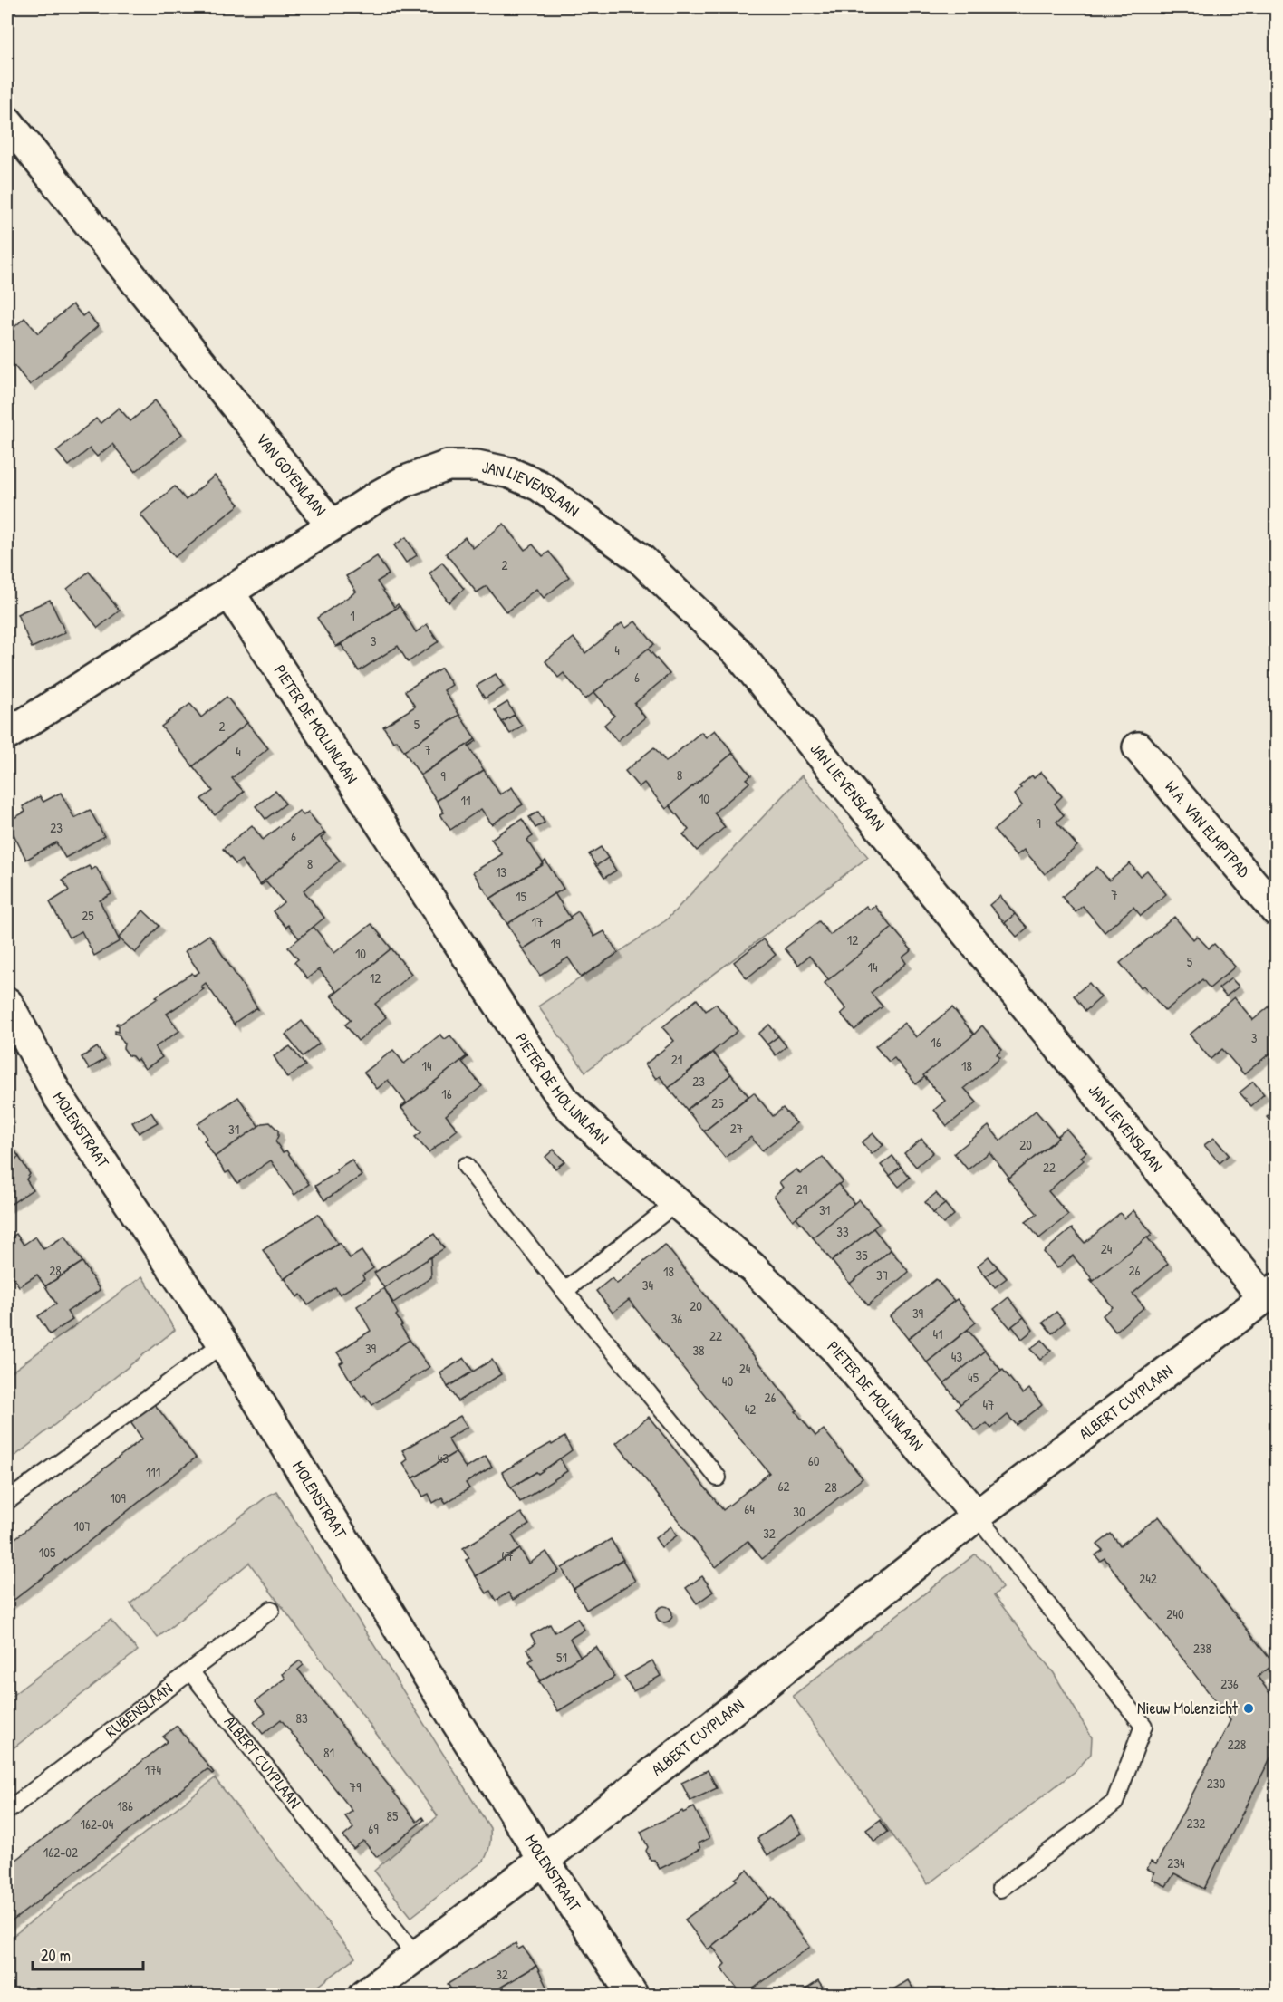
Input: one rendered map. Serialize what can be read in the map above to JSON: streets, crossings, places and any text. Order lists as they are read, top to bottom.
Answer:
{
  "streets": {
    "street": [
      "VAN GOYENLAAN",
      "JAN LIEVENSLAAN",
      "PIETER DE MOLIJNLAAN",
      "W.A. VAN ELMPTPAD",
      "MOLENSTRAAT",
      "ALBERT CUYPLAAN"
    ],
    "lane": ["RUBENSLAAN"]
  },
  "crossings": [
    ["VAN GOYENLAAN", "JAN LIEVENSLAAN"],
    ["VAN GOYENLAAN", "PIETER DE MOLIJNLAAN"],
    ["JAN LIEVENSLAAN", "ALBERT CUYPLAAN"],
    ["PIETER DE MOLIJNLAAN", "ALBERT CUYPLAAN"],
    ["MOLENSTRAAT", "ALBERT CUYPLAAN"],
    ["ALBERT CUYPLAAN", "RUBENSLAAN"]
  ],
  "places": ["Nieuw Molenzicht"],
  "house_numbers": [
    "2",
    "1",
    "3",
    "4",
    "6",
    "5",
    "2",
    "7",
    "4",
    "8",
    "9",
    "10",
    "11",
    "9",
    "23",
    "6",
    "8",
    "13",
    "7",
    "15",
    "25",
    "17",
    "12",
    "19",
    "10",
    "5",
    "14",
    "12",
    "3",
    "16",
    "21",
    "14",
    "18",
    "23",
    "16",
    "25",
    "27",
    "31",
    "20",
    "22",
    "29",
    "31",
    "33",
    "24",
    "35",
    "28",
    "26",
    "18",
    "37",
    "34",
    "20",
    "39",
    "36",
    "41",
    "22",
    "39",
    "38",
    "43",
    "24",
    "45",
    "40",
    "26",
    "47",
    "42",
    "43",
    "60",
    "111",
    "62",
    "28",
    "109",
    "64",
    "30",
    "107",
    "32",
    "105",
    "47",
    "242",
    "240",
    "238",
    "51",
    "236",
    "83",
    "228",
    "81",
    "174",
    "230",
    "79",
    "186",
    "85",
    "232",
    "162-04",
    "69",
    "162-02",
    "234",
    "32"
  ],
  "scale_bar": "20 m"
}
